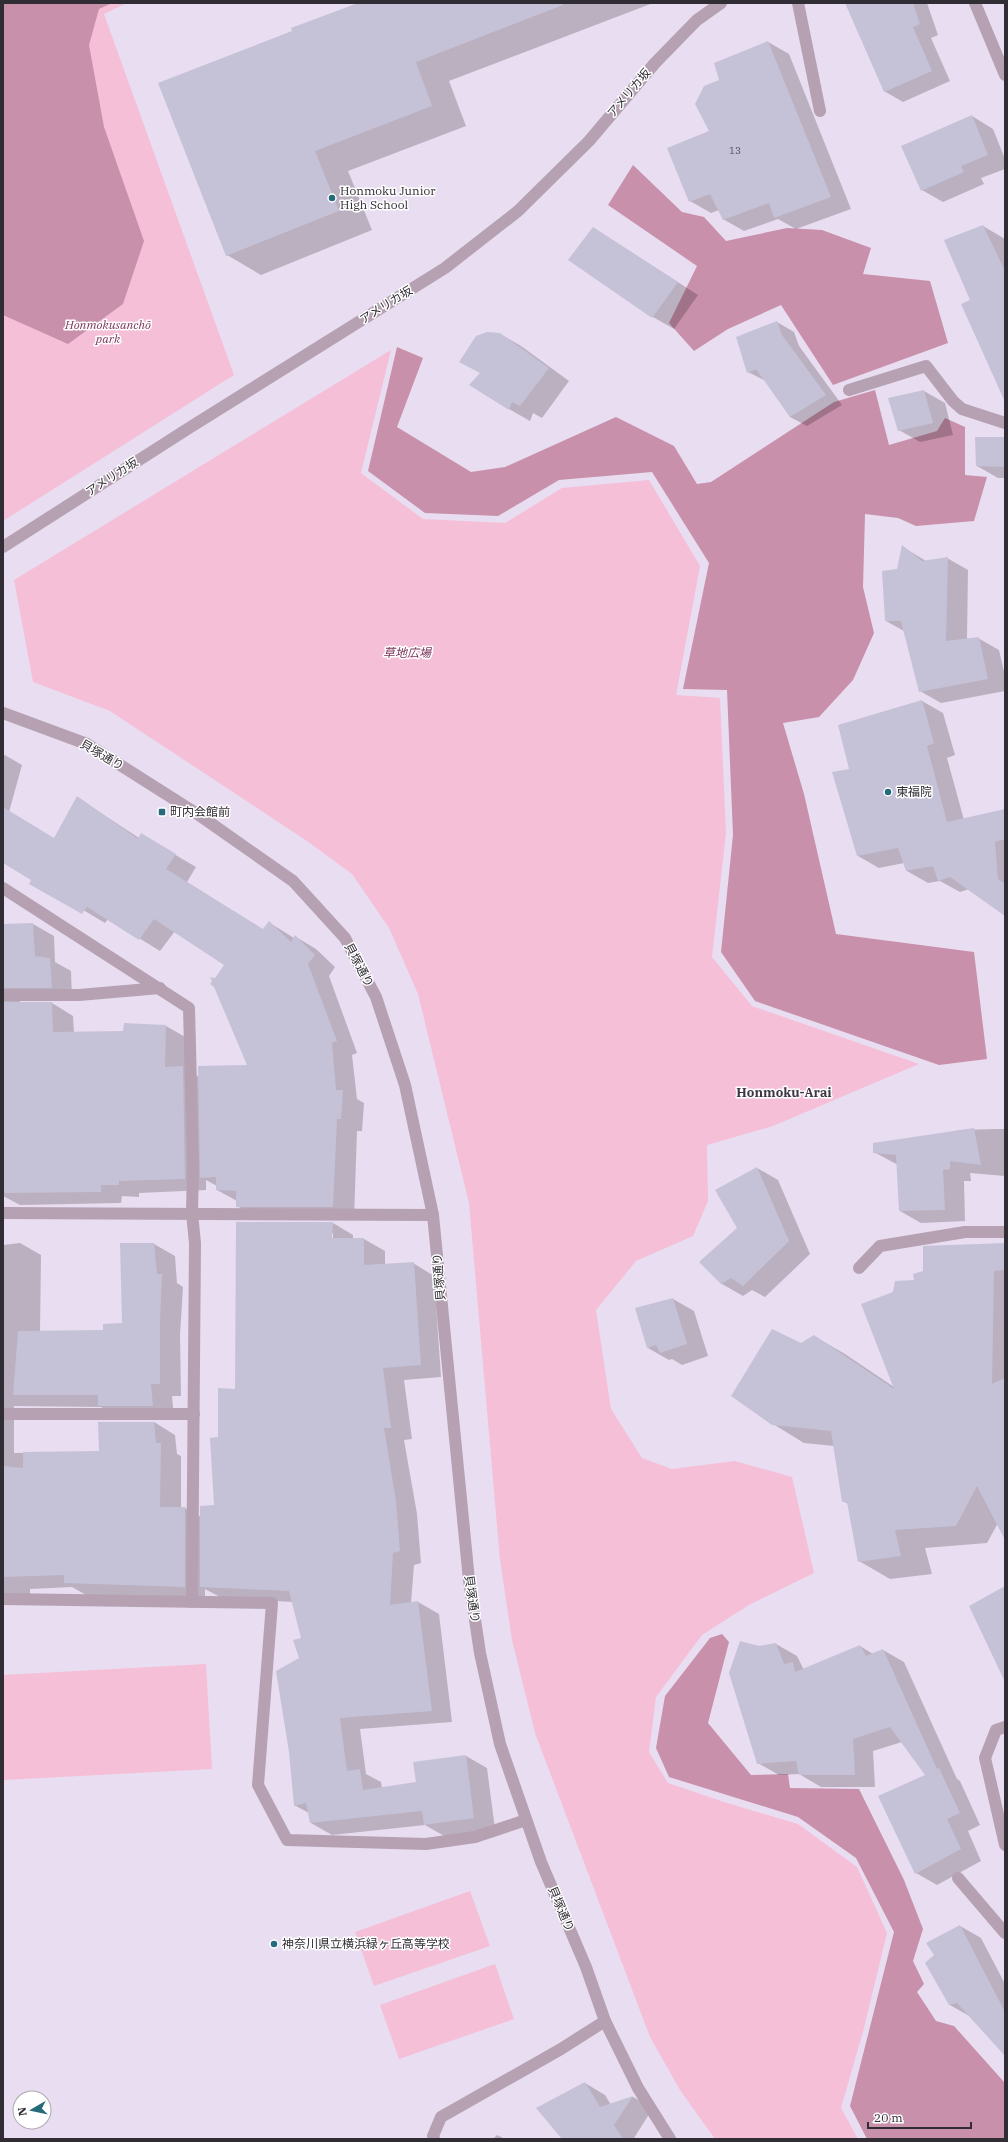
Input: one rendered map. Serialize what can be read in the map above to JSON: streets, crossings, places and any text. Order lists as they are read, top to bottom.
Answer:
{
  "streets": {
    "street": ["アメリカ坂", "貝塚通り"]
  },
  "districts": ["Honmoku-Arai"],
  "parks": ["Honmokusanchō park", "草地広場"],
  "places": {
    "other": ["Honmoku Junior High School", "東福院", "神奈川県立横浜緑ヶ丘高等学校"],
    "transit": ["町内会館前"]
  },
  "house_numbers": ["13"],
  "scale_bar": "20 m",
  "north": "left"
}
